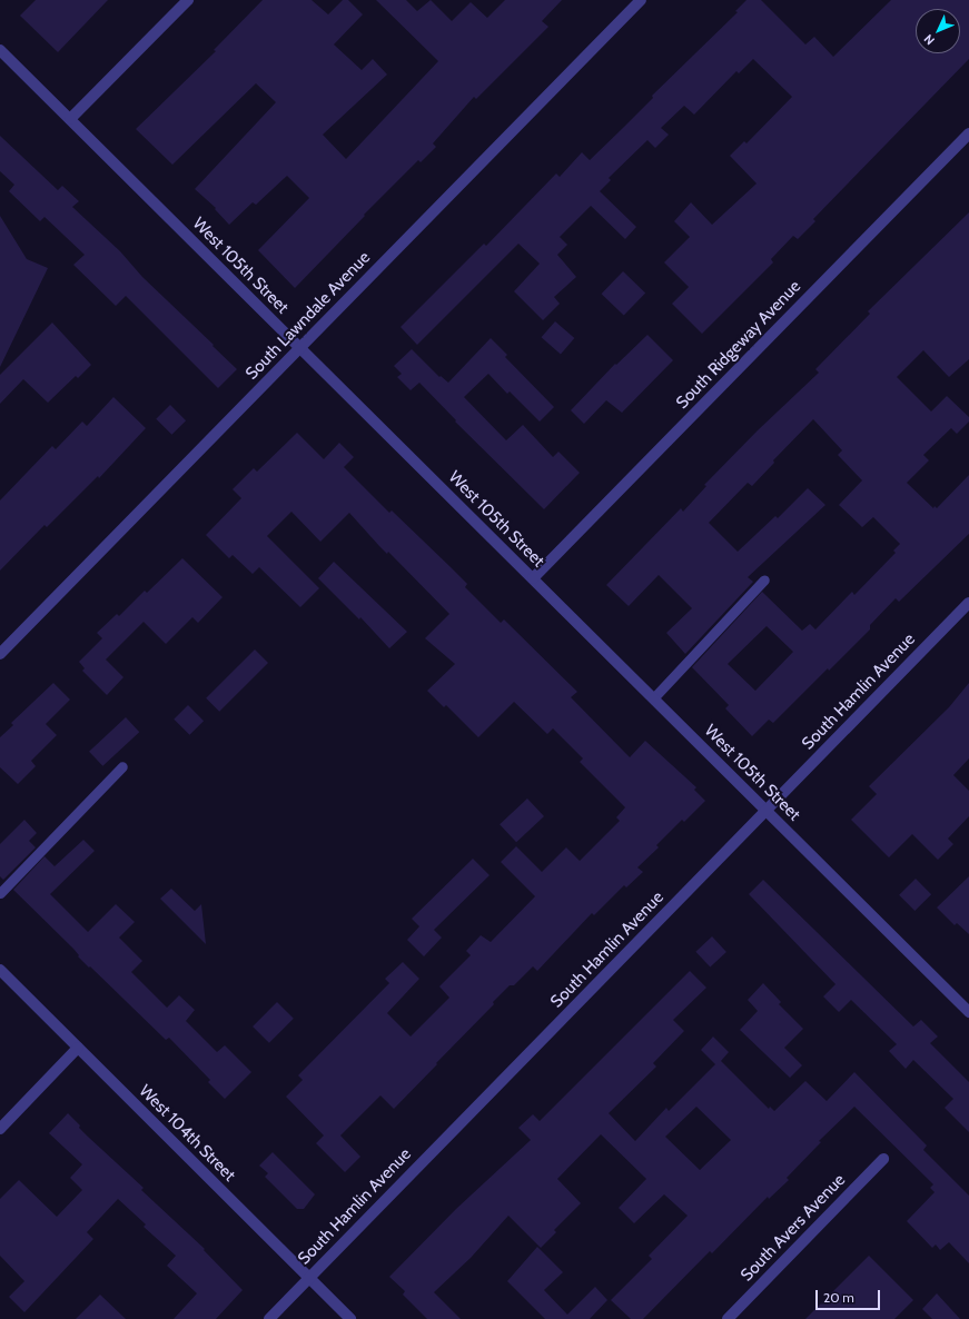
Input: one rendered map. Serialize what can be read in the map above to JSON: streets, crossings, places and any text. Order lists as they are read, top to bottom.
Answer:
{
  "streets": {
    "street": [
      "West 105th Street",
      "South Lawndale Avenue",
      "South Ridgeway Avenue",
      "South Hamlin Avenue",
      "West 104th Street",
      "South Avers Avenue"
    ]
  },
  "crossings": [
    ["West 105th Street", "South Lawndale Avenue"],
    ["West 105th Street", "South Ridgeway Avenue"],
    ["West 105th Street", "South Hamlin Avenue"],
    ["South Hamlin Avenue", "West 104th Street"]
  ],
  "scale_bar": "20 m",
  "north": "bottom left"
}
